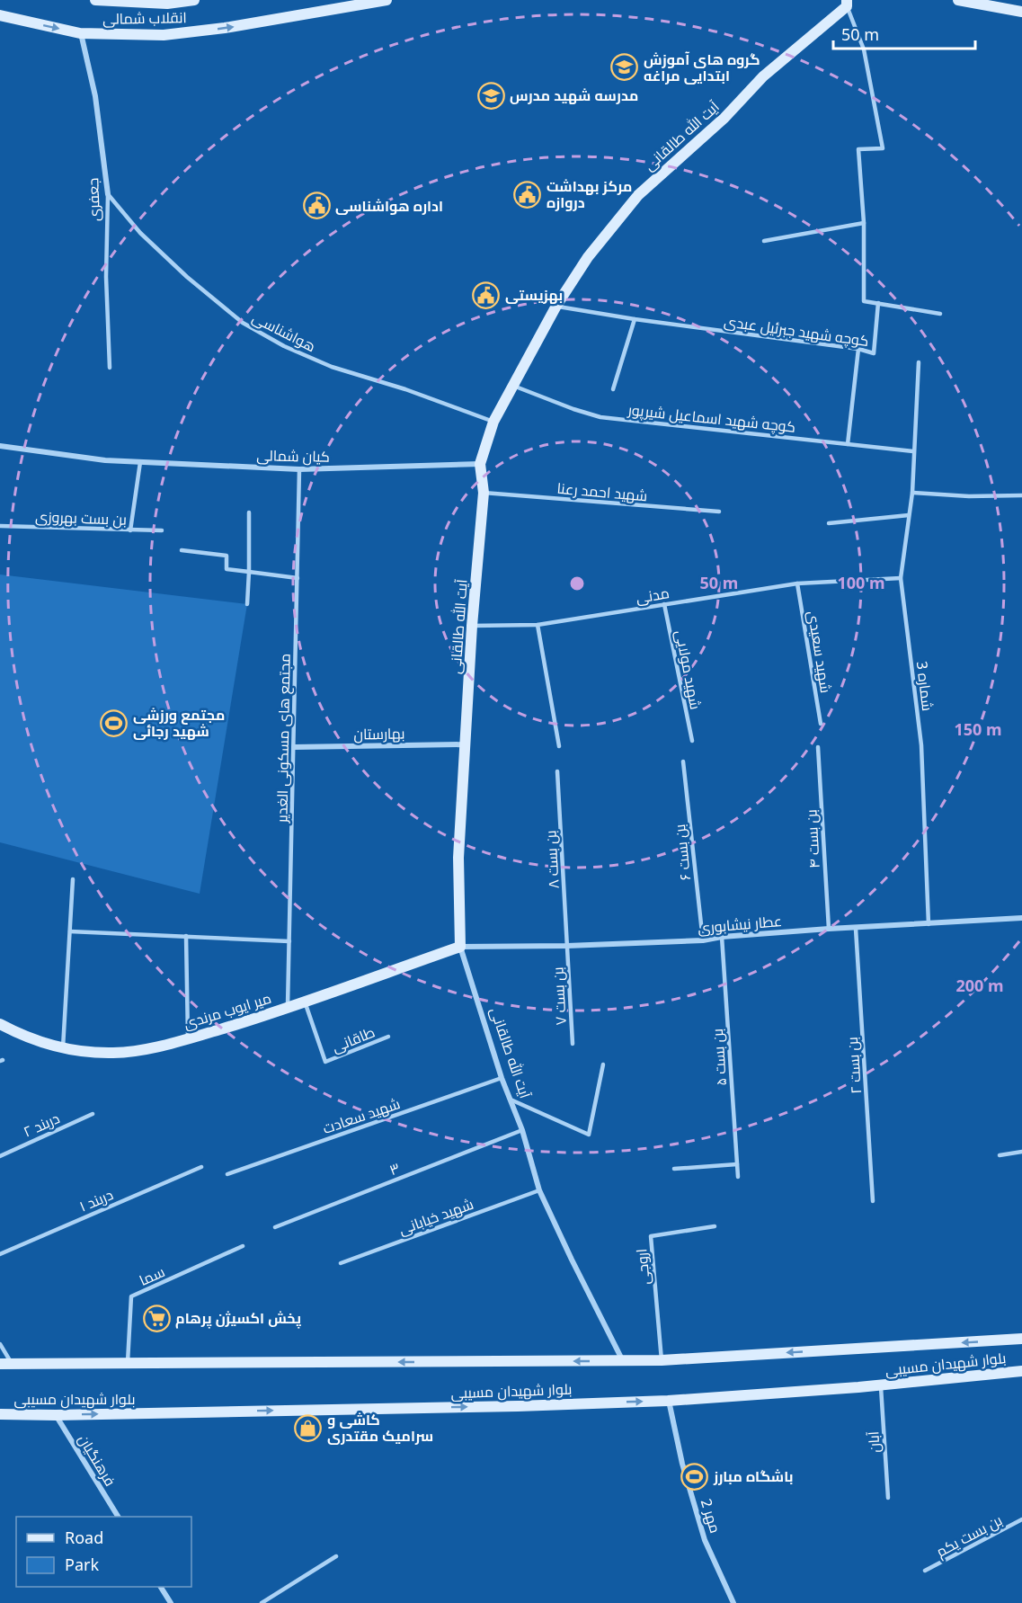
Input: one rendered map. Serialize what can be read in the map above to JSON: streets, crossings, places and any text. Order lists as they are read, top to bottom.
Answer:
{
  "streets": {
    "street": [
      "انقلاب شمالی",
      "آیت الله طالقانی",
      "جعفری",
      "کیان شمالی",
      "بهارستان",
      "عطار نیشابوری",
      "میر ایوب مرندی",
      "بلوار شهیدان مسیبی",
      "فرهنگیان",
      "مهر 2"
    ],
    "lane": [
      "کوچه شهید جبرئیل عبدی",
      "هواشناسی",
      "کوچه شهید اسماعیل شیرپور",
      "شهید احمد رعنا",
      "بن بست بهروزی",
      "مدنی",
      "شهید سعیدی",
      "شهید مولایی",
      "شماره 3",
      "مجتمع های مسکونی الغدیر",
      "بن بست ۴",
      "بن بست ۶",
      "بن بست ۸",
      "بن بست ۷",
      "طاقانی",
      "بن بست ۵",
      "بن بست ۲",
      "شهید سعادت",
      "دربند ۲",
      "۳",
      "دربند ۱",
      "شهید خیابانی",
      "اروجی",
      "سما",
      "آبان",
      "بن بست یکم"
    ]
  },
  "crossings": [
    ["انقلاب شمالی", "جعفری"],
    ["آیت الله طالقانی", "کوچه شهید جبرئیل عبدی"],
    ["آیت الله طالقانی", "هواشناسی"],
    ["آیت الله طالقانی", "کوچه شهید اسماعیل شیرپور"],
    ["آیت الله طالقانی", "کیان شمالی"],
    ["آیت الله طالقانی", "شهید احمد رعنا"],
    ["آیت الله طالقانی", "مدنی"],
    ["آیت الله طالقانی", "بهارستان"],
    ["آیت الله طالقانی", "عطار نیشابوری"],
    ["آیت الله طالقانی", "میر ایوب مرندی"],
    ["آیت الله طالقانی", "شهید سعادت"],
    ["آیت الله طالقانی", "۳"],
    ["آیت الله طالقانی", "شهید خیابانی"],
    ["آیت الله طالقانی", "بلوار شهیدان مسیبی"],
    ["جعفری", "هواشناسی"],
    ["کوچه شهید اسماعیل شیرپور", "شماره 3"],
    ["کیان شمالی", "مجتمع های مسکونی الغدیر"],
    ["مدنی", "شهید سعیدی"],
    ["مدنی", "شهید مولایی"],
    ["مدنی", "شماره 3"],
    ["شماره 3", "عطار نیشابوری"],
    ["بهارستان", "مجتمع های مسکونی الغدیر"],
    ["مجتمع های مسکونی الغدیر", "میر ایوب مرندی"],
    ["بن بست ۴", "عطار نیشابوری"],
    ["بن بست ۶", "عطار نیشابوری"],
    ["بن بست ۸", "عطار نیشابوری"],
    ["بن بست ۸", "بن بست ۷"],
    ["عطار نیشابوری", "بن بست ۷"],
    ["عطار نیشابوری", "میر ایوب مرندی"],
    ["عطار نیشابوری", "بن بست ۵"],
    ["عطار نیشابوری", "بن بست ۲"],
    ["میر ایوب مرندی", "طاقانی"],
    ["اروجی", "بلوار شهیدان مسیبی"],
    ["سما", "بلوار شهیدان مسیبی"],
    ["بلوار شهیدان مسیبی", "آبان"],
    ["بلوار شهیدان مسیبی", "فرهنگیان"],
    ["بلوار شهیدان مسیبی", "مهر 2"]
  ],
  "one_way": ["انقلاب شمالی"],
  "places": {
    "school or university": ["گروه های آموزش ابتدایی مراغه", "مدرسه شهید مدرس"],
    "public building": ["مرکز بهداشت دروازه", "اداره هواشناسی", "بهزیستی"],
    "sports": ["مجتمع ورزشی شهید رجائی", "باشگاه مبارز"],
    "supermarket": ["پخش اکسیژن پرهام"],
    "shop": ["کاشی و سرامیک مقتدری"]
  },
  "legend": ["Road", "Park"],
  "scale_bar": "50 m",
  "rings": [
    "50 m",
    "100 m",
    "150 m",
    "200 m"
  ]
}
